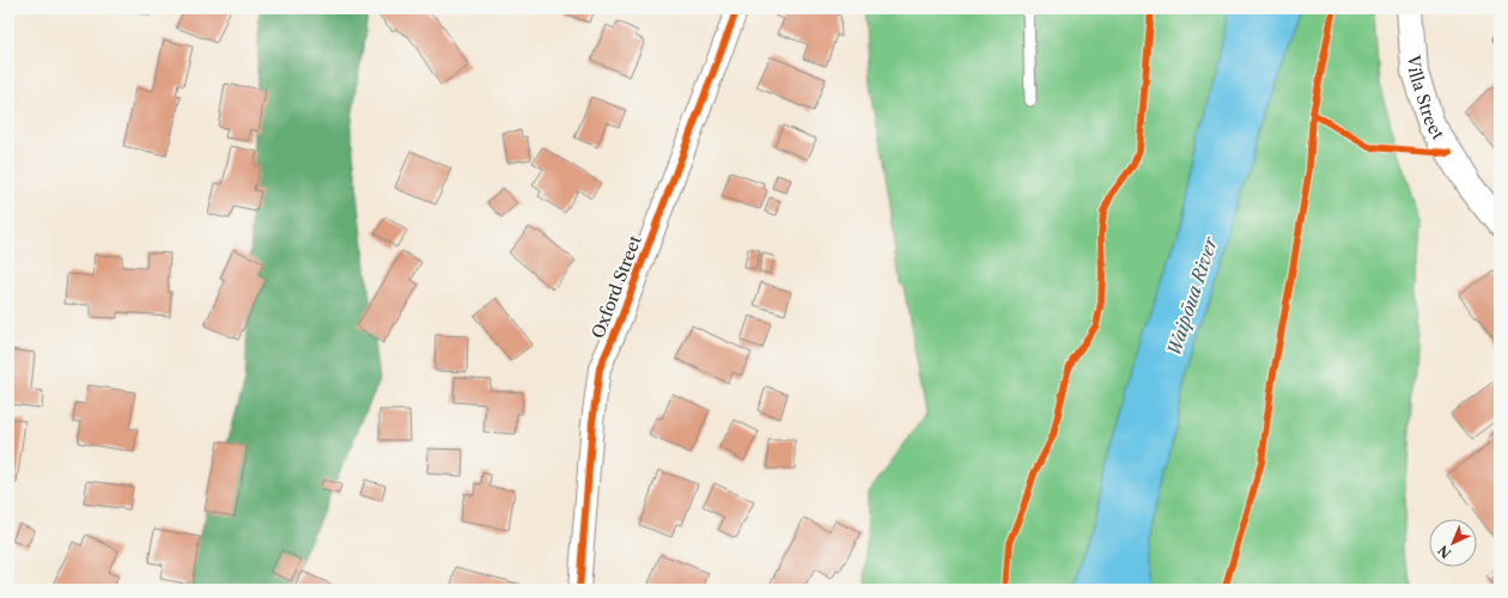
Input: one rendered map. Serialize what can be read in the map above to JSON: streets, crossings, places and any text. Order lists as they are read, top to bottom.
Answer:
{
  "streets": {
    "street": ["Villa Street", "Oxford Street"]
  },
  "water": ["Waipōua River"],
  "north": "bottom left"
}
